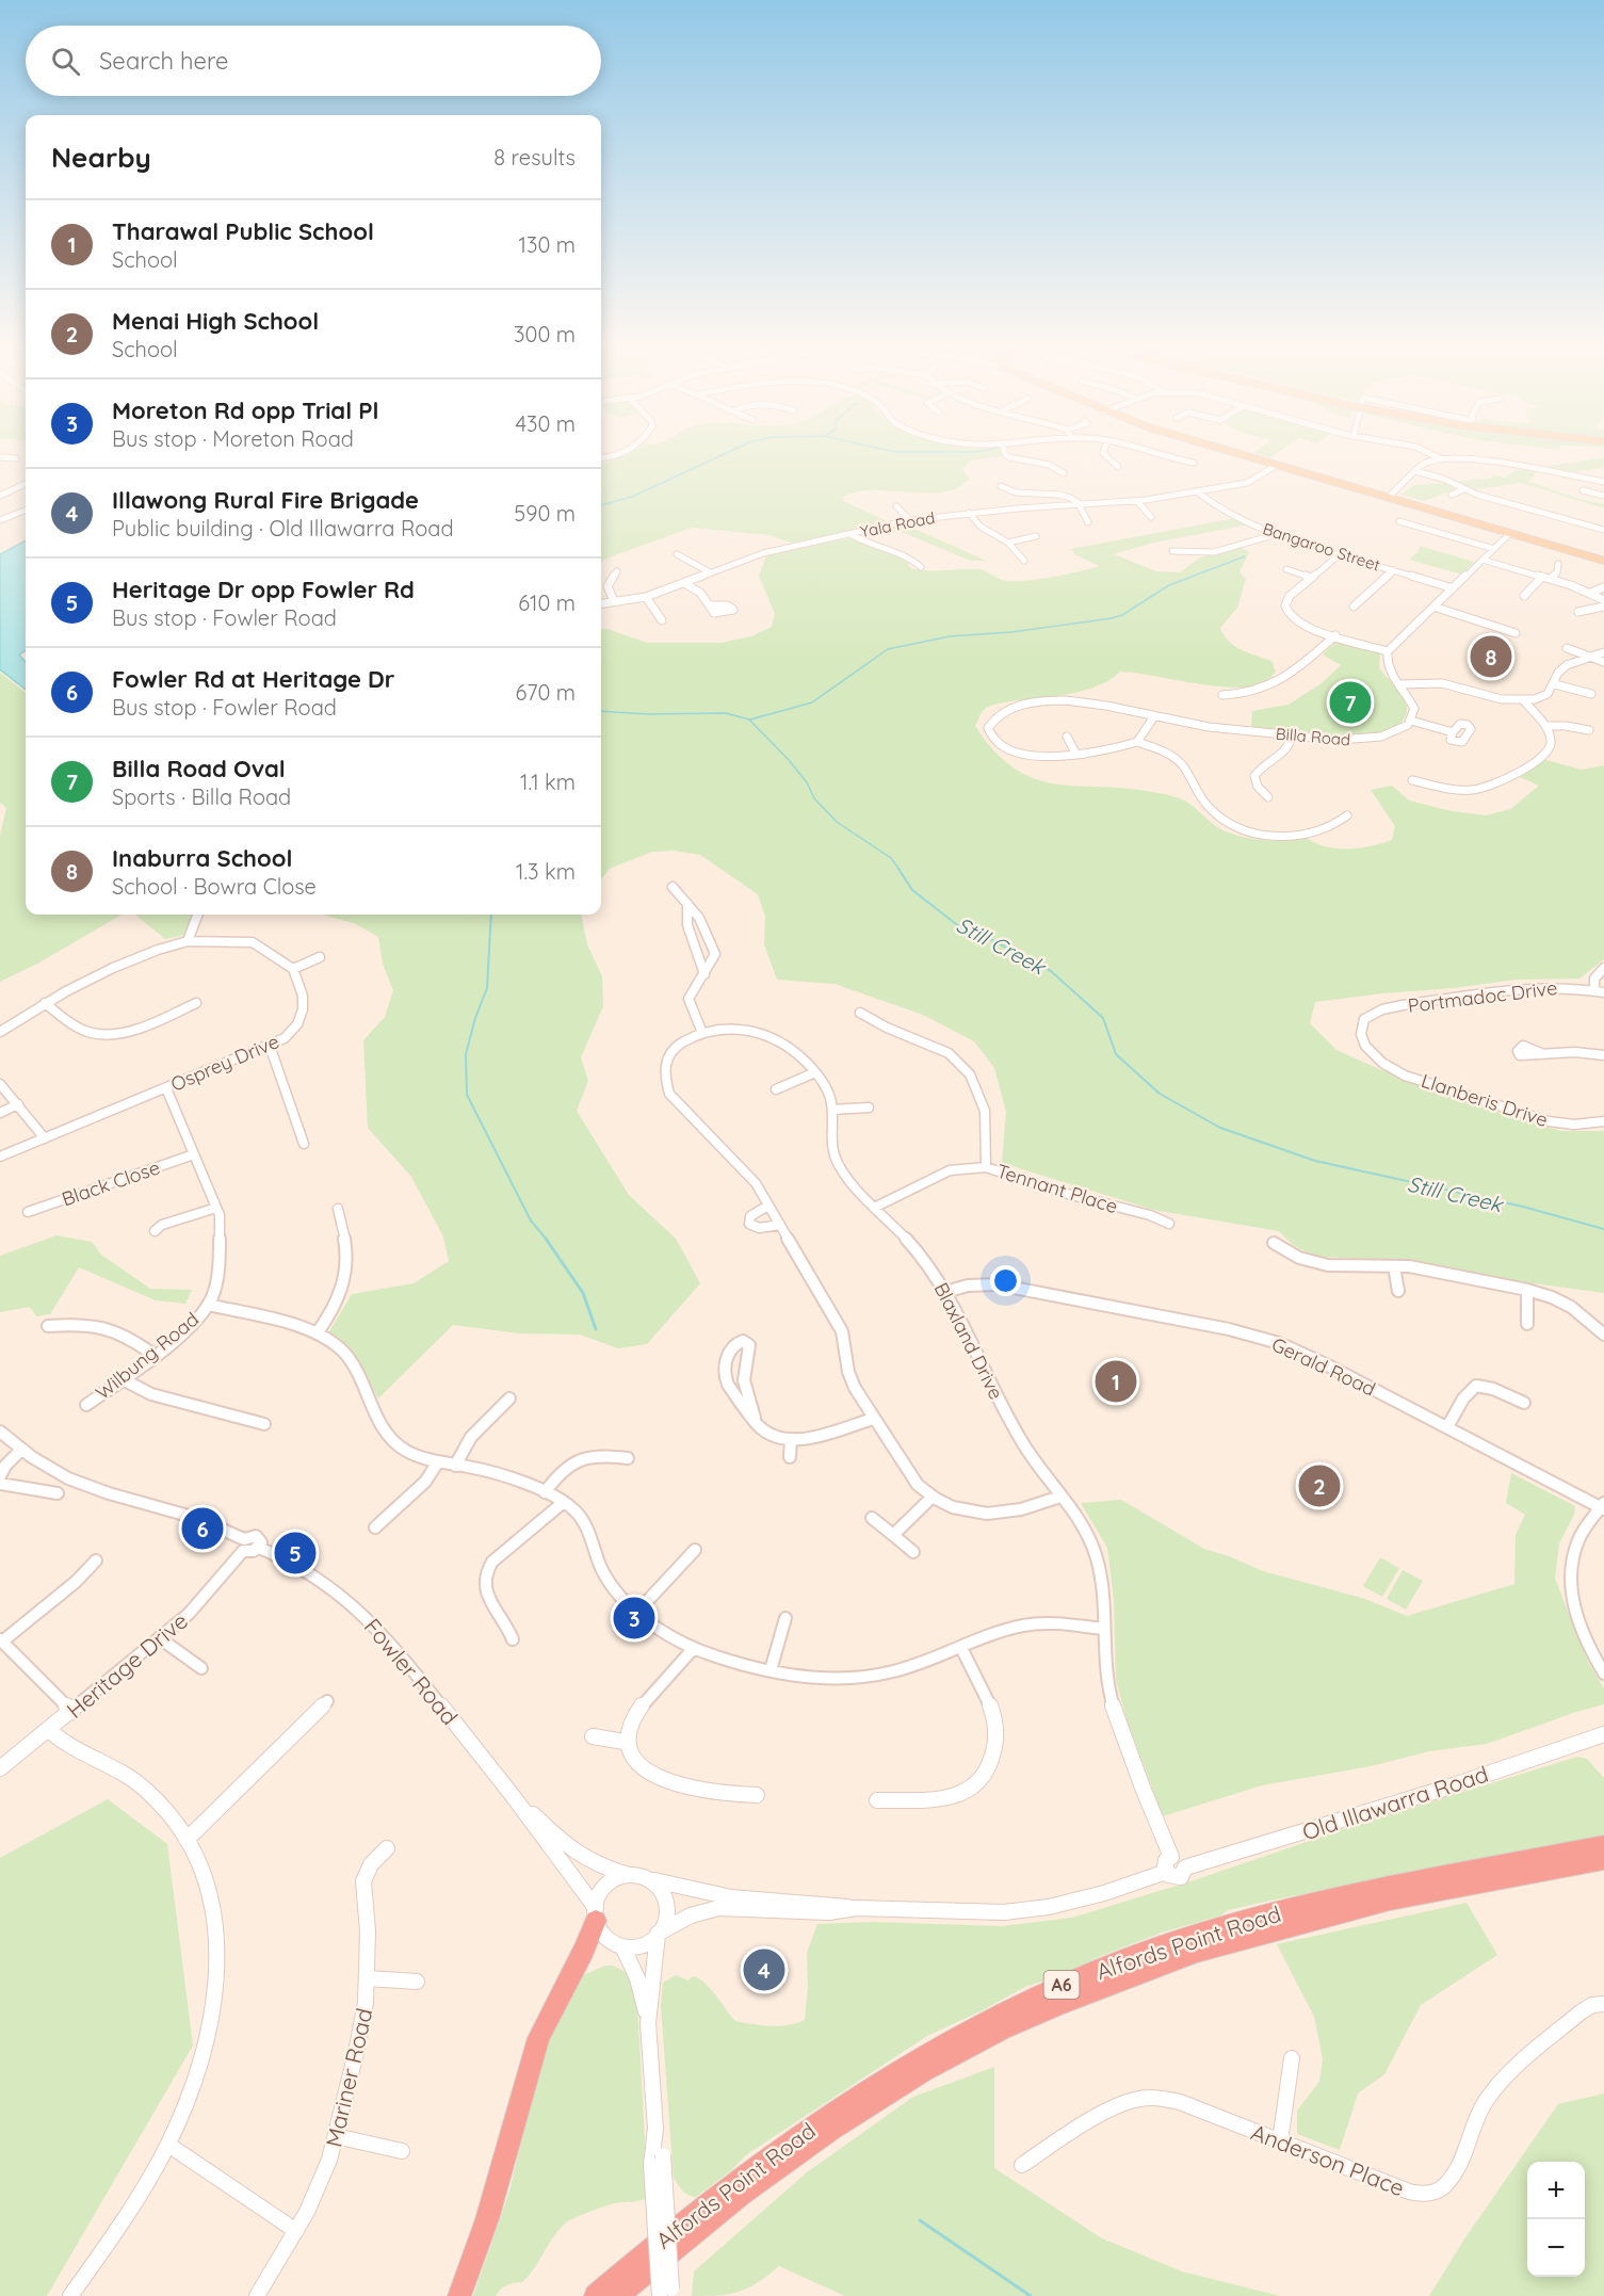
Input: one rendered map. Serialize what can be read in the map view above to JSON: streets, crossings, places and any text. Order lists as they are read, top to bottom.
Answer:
{
  "streets": {
    "highway": ["Alfords Point Road", "A6"],
    "street": [
      "Yala Road",
      "Bangaroo Street",
      "Billa Road",
      "Portmadoc Drive",
      "Osprey Drive",
      "Llanberis Drive",
      "Black Close",
      "Tennant Place",
      "Blaxland Drive",
      "Wilbung Road",
      "Gerald Road",
      "Heritage Drive",
      "Fowler Road",
      "Old Illawarra Road",
      "Mariner Road",
      "Anderson Place"
    ]
  },
  "crossings": [
    ["Yala Road", "Bangaroo Street"],
    ["Portmadoc Drive", "Llanberis Drive"],
    ["Osprey Drive", "Wilbung Road"],
    ["Black Close", "Wilbung Road"],
    ["Tennant Place", "Blaxland Drive"],
    ["Blaxland Drive", "Gerald Road"],
    ["Blaxland Drive", "Old Illawarra Road"],
    ["Heritage Drive", "Fowler Road"]
  ],
  "water": ["Still Creek"],
  "page": {
    "search": "Search here",
    "heading": ["Nearby", "8 results"],
    "list": [
      {
        "mark": "1",
        "name": "Tharawal Public School",
        "note": "School",
        "value": "130 m"
      },
      {
        "mark": "2",
        "name": "Menai High School",
        "note": "School",
        "value": "300 m"
      },
      {
        "mark": "3",
        "name": "Moreton Rd opp Trial Pl",
        "note": "Bus stop · Moreton Road",
        "value": "430 m"
      },
      {
        "mark": "4",
        "name": "Illawong Rural Fire Brigade",
        "note": "Public building · Old Illawarra Road",
        "value": "590 m"
      },
      {
        "mark": "5",
        "name": "Heritage Dr opp Fowler Rd",
        "note": "Bus stop · Fowler Road",
        "value": "610 m"
      },
      {
        "mark": "6",
        "name": "Fowler Rd at Heritage Dr",
        "note": "Bus stop · Fowler Road",
        "value": "670 m"
      },
      {
        "mark": "7",
        "name": "Billa Road Oval",
        "note": "Sports · Billa Road",
        "value": "1.1 km"
      },
      {
        "mark": "8",
        "name": "Inaburra School",
        "note": "School · Bowra Close",
        "value": "1.3 km"
      }
    ],
    "pins": [
      "8",
      "7",
      "1",
      "2",
      "6",
      "5",
      "3",
      "4"
    ],
    "map_buttons": ["+", "−"]
  }
}
